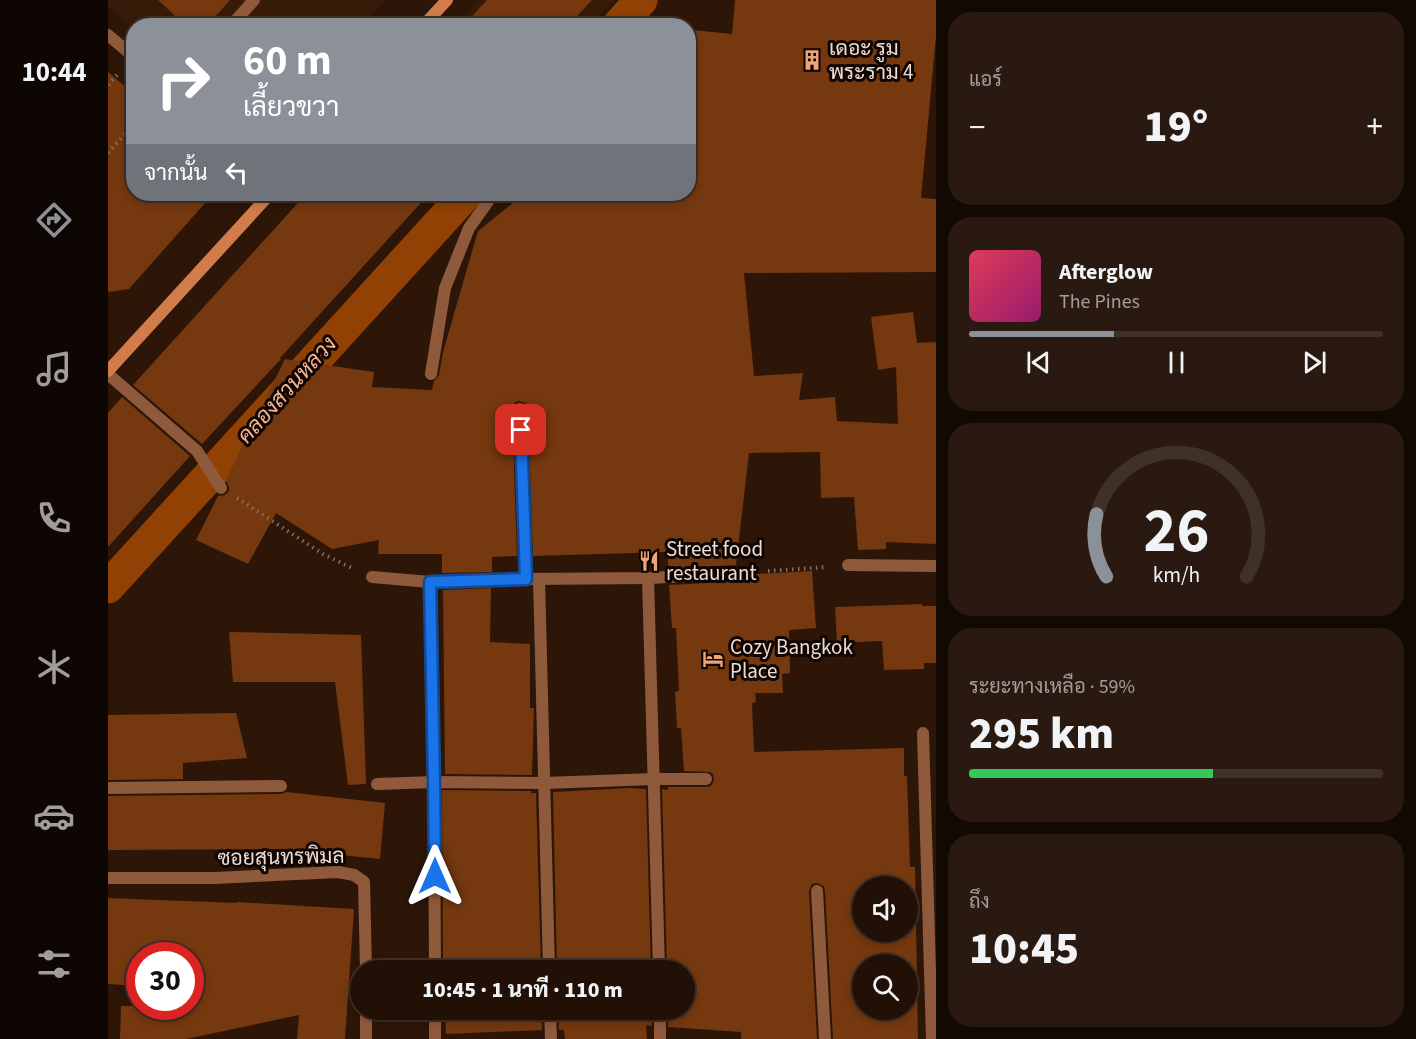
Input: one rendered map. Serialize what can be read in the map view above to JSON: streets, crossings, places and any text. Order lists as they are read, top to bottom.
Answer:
{
  "streets": {
    "street": ["ซอยสุนทรพิมล"]
  },
  "water": ["คลองสวนหลวง"],
  "places": {
    "building": ["เดอะ รูม พระราม 4"],
    "restaurant": ["Street food restaurant"],
    "hotel": ["Cozy Bangkok Place"]
  },
  "page": {
    "tabs": "10:44",
    "tile": [
      "แอร์",
      ["ระยะทางเหลือ · 59%", "295 km"],
      ["ถึง", "10:45"]
    ],
    "turn": ["60 m", "เลี้ยวขวา"],
    "heat": ["−", "19°", "+"],
    "then": "จากนั้น",
    "song": ["Afterglow", "The Pines"],
    "limit": "30",
    "trip": "10:45 · 1 นาที · 110 m",
    "gauge": ["26", "km/h"]
  }
}
